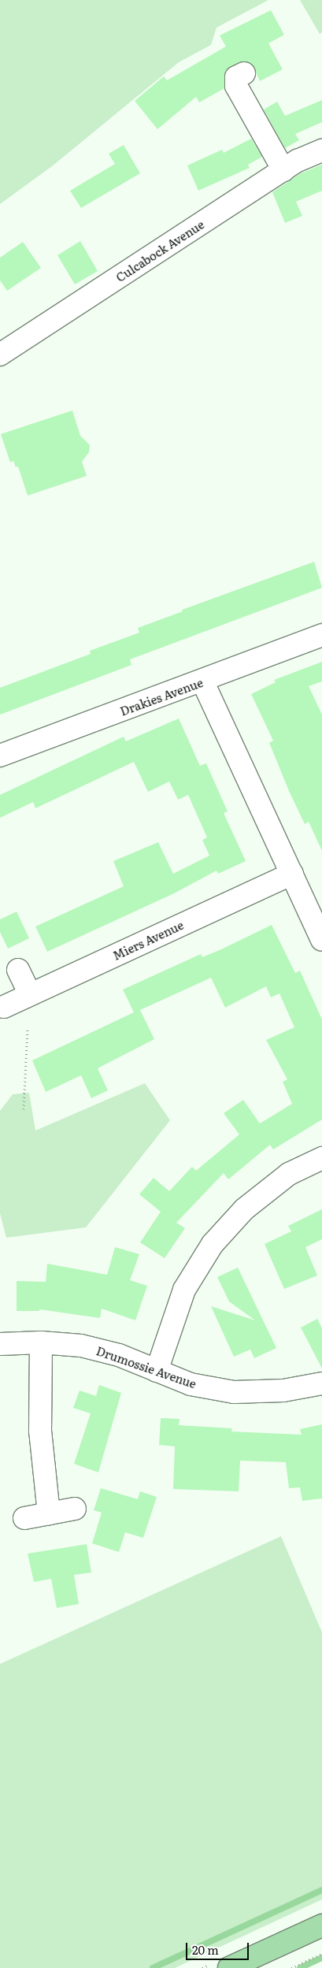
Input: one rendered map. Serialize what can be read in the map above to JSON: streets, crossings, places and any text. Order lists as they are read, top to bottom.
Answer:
{
  "streets": {
    "street": [
      "Culcabock Avenue",
      "Drakies Avenue",
      "Miers Avenue",
      "Drumossie Avenue"
    ]
  },
  "scale_bar": "20 m"
}
